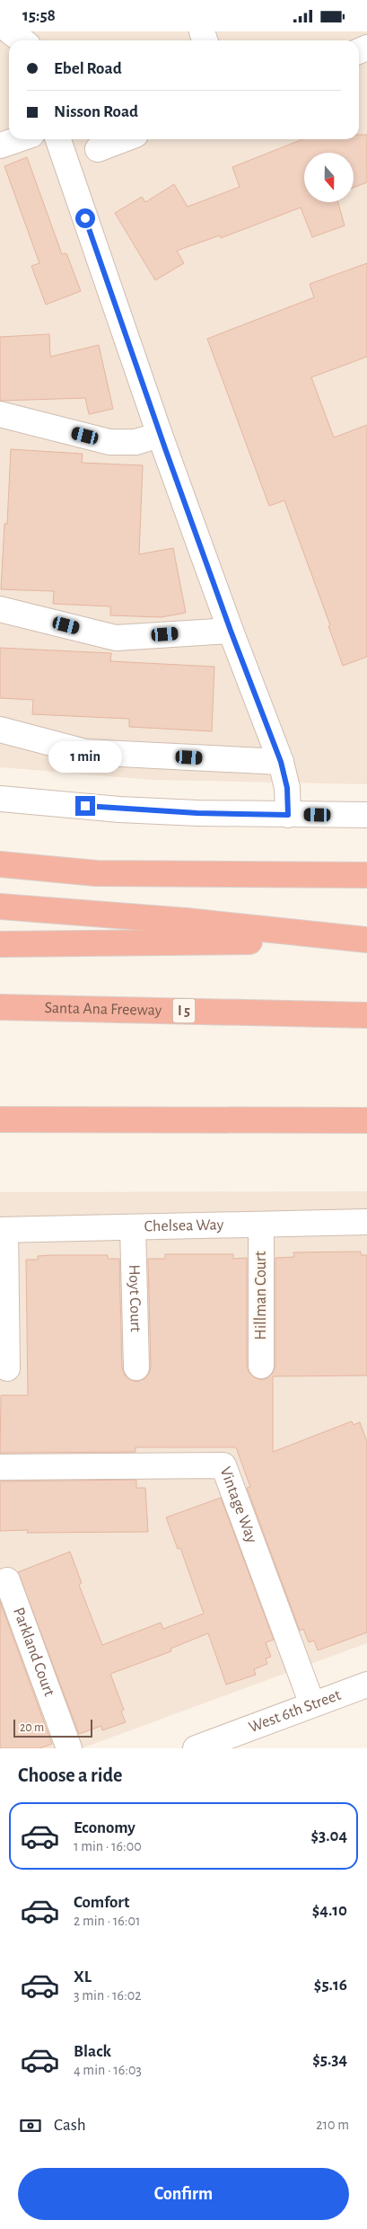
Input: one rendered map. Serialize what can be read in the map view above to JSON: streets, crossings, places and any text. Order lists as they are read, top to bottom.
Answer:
{
  "streets": {
    "highway": ["Santa Ana Freeway", "I 5"],
    "street": [
      "Chelsea Way",
      "Hillman Court",
      "Hoyt Court",
      "Vintage Way",
      "Parkland Court",
      "West 6th Street"
    ]
  },
  "crossings": [
    ["Chelsea Way", "Hillman Court"],
    ["Chelsea Way", "Hoyt Court"],
    ["Vintage Way", "West 6th Street"]
  ],
  "scale_bar": "20 m",
  "north": "bottom",
  "page": {
    "status": "15:58",
    "banner": ["Ebel Road", "Nisson Road"],
    "bubble": "1 min",
    "scale": "20 m",
    "heading": "Choose a ride",
    "list": [
      {
        "name": "Economy",
        "note": "1 min · 16:00",
        "value": "$3.04"
      },
      {
        "name": "Comfort",
        "note": "2 min · 16:01",
        "value": "$4.10"
      },
      {
        "name": "XL",
        "note": "3 min · 16:02",
        "value": "$5.16"
      },
      {
        "name": "Black",
        "note": "4 min · 16:03",
        "value": "$5.34"
      }
    ],
    "pay": ["Cash", "210 m"],
    "buttons": "Confirm"
  }
}
